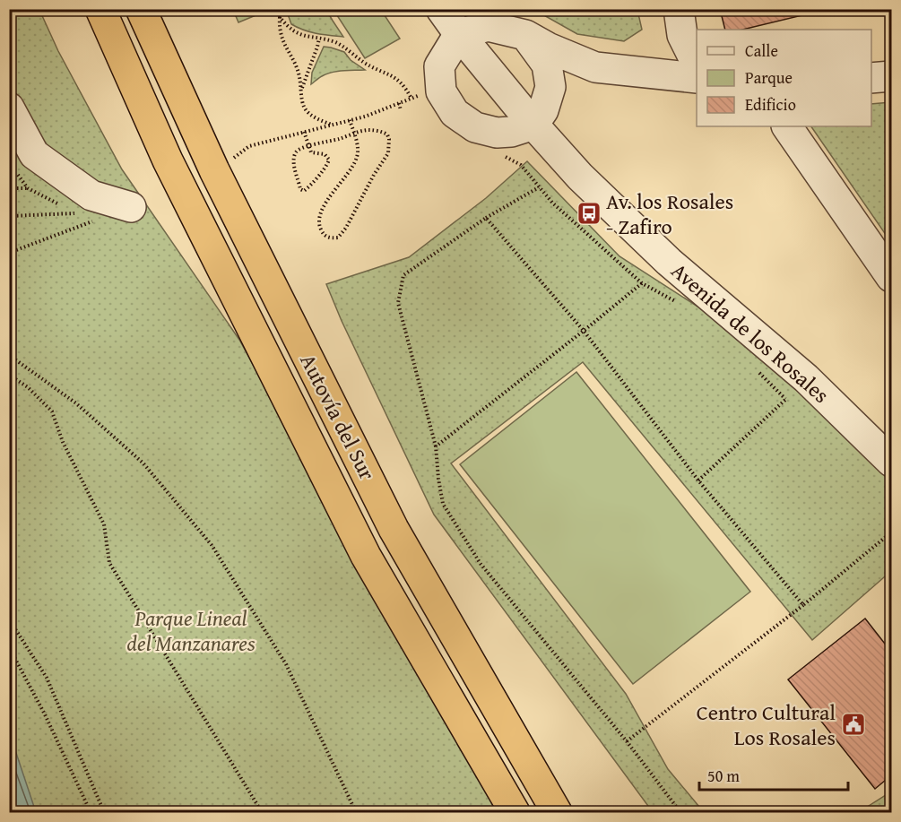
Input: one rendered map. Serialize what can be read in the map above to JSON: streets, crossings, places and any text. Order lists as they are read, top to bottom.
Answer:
{
  "streets": {
    "highway": ["Autovía del Sur"],
    "street": ["Avenida de los Rosales"]
  },
  "parks": ["Parque Lineal del Manzanares"],
  "places": {
    "bus stop": ["Av. los Rosales - Zafiro"],
    "public building": ["Centro Cultural Los Rosales"]
  },
  "legend": ["Calle", "Parque", "Edificio"],
  "scale_bar": "50 m"
}
